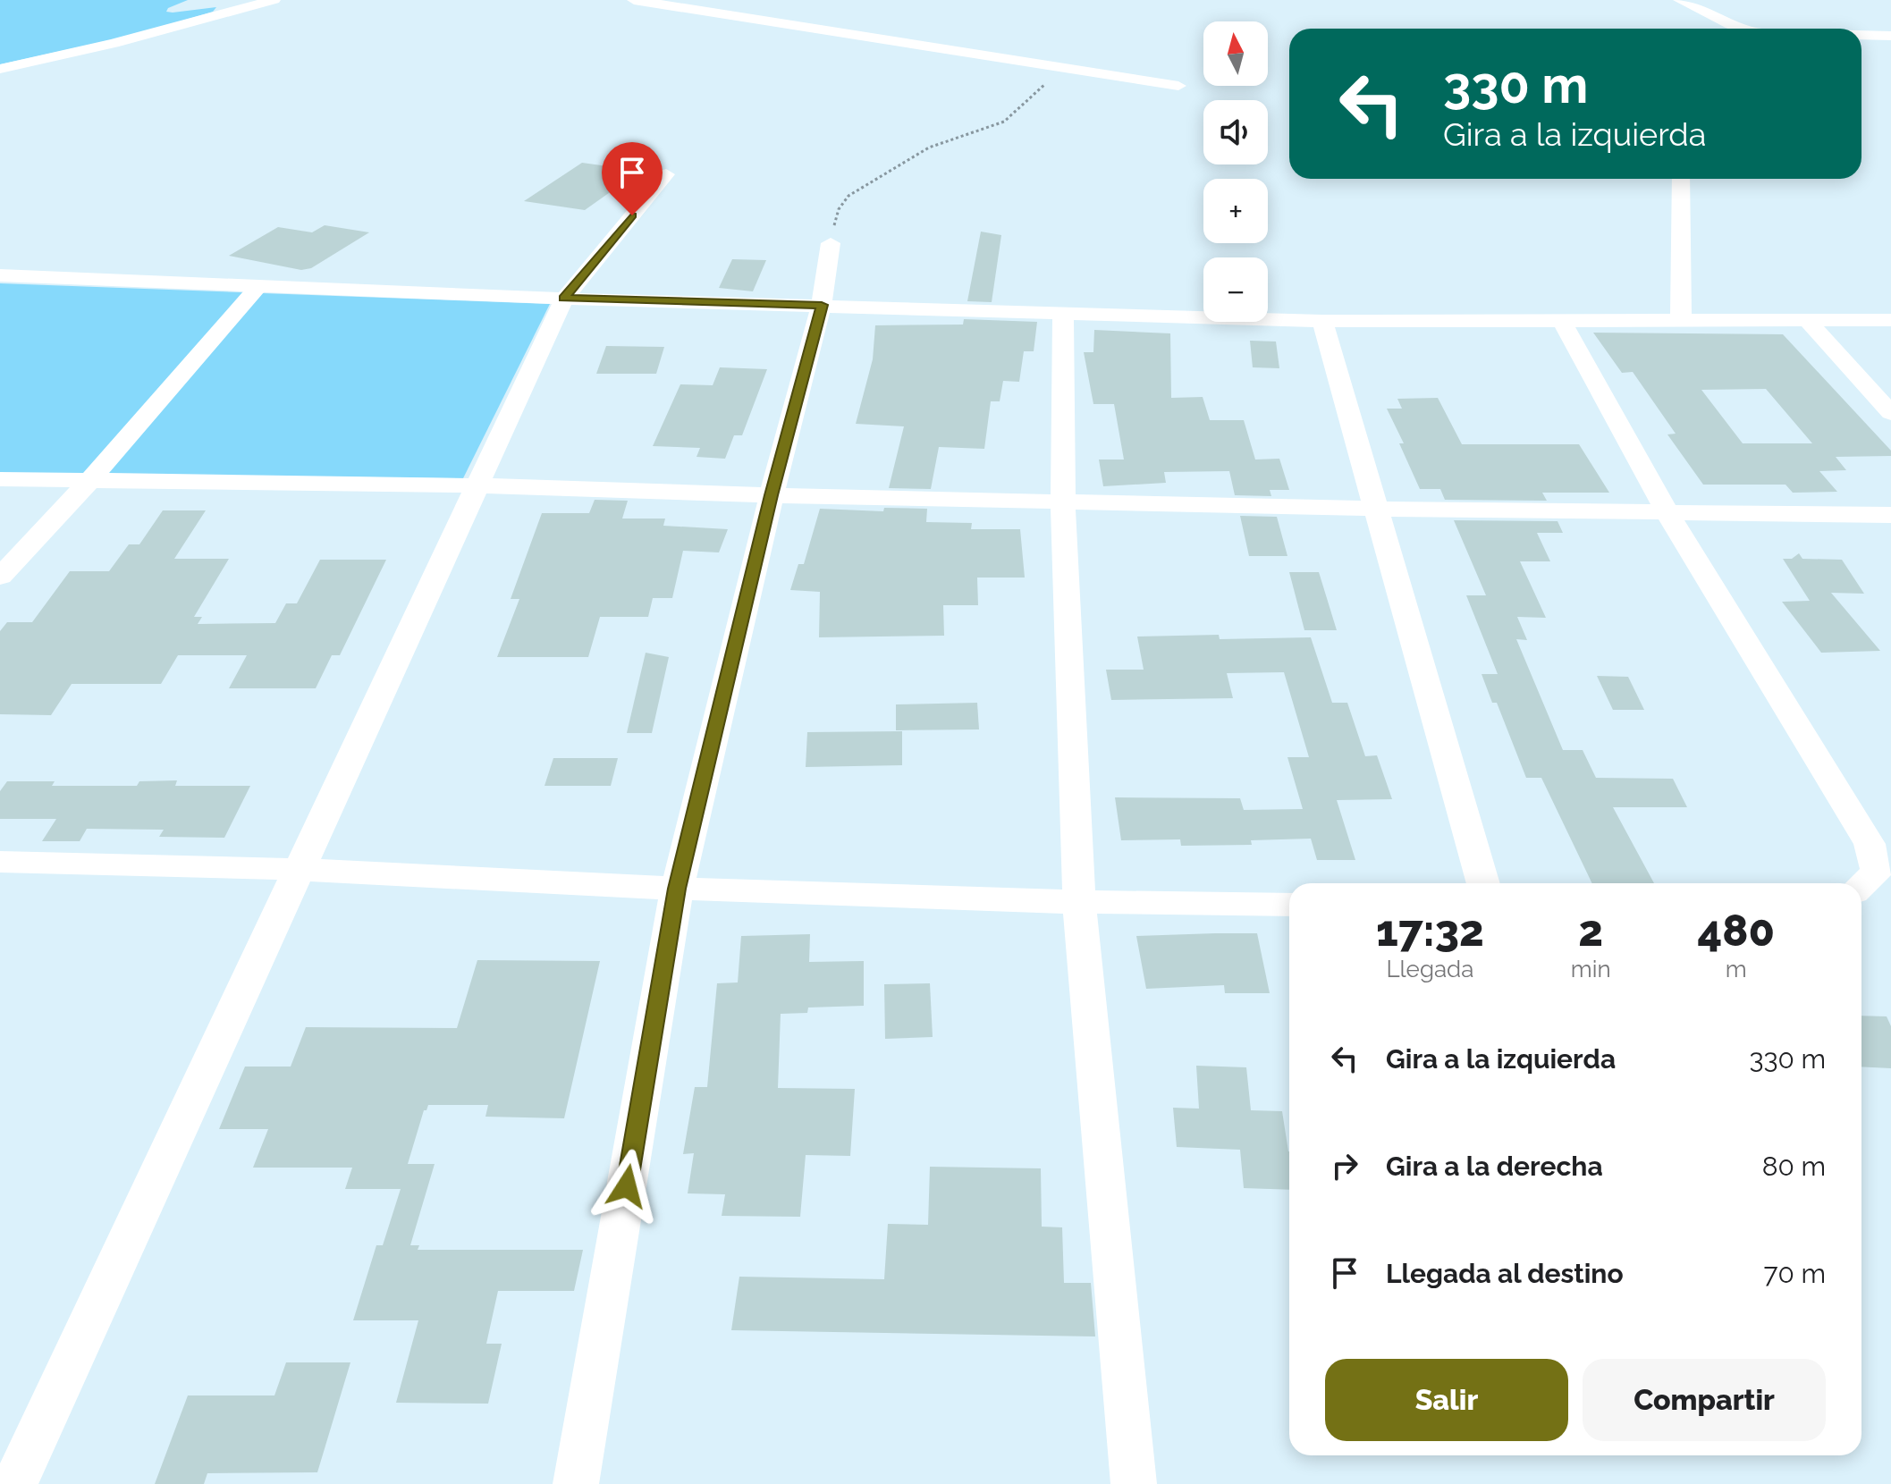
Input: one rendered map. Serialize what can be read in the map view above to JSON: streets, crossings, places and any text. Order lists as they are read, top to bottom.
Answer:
{
  "north": "top",
  "page": {
    "map_buttons": ["+", "−"],
    "turn": ["330 m", "Gira a la izquierda"],
    "eta": [
      "17:32",
      "Llegada",
      "2",
      "min",
      "480",
      "m"
    ],
    "list": [
      {
        "name": "Gira a la izquierda",
        "value": "330 m"
      },
      {
        "name": "Gira a la derecha",
        "value": "80 m"
      },
      {
        "name": "Llegada al destino",
        "value": "70 m"
      }
    ],
    "buttons": ["Salir", "Compartir"]
  }
}
